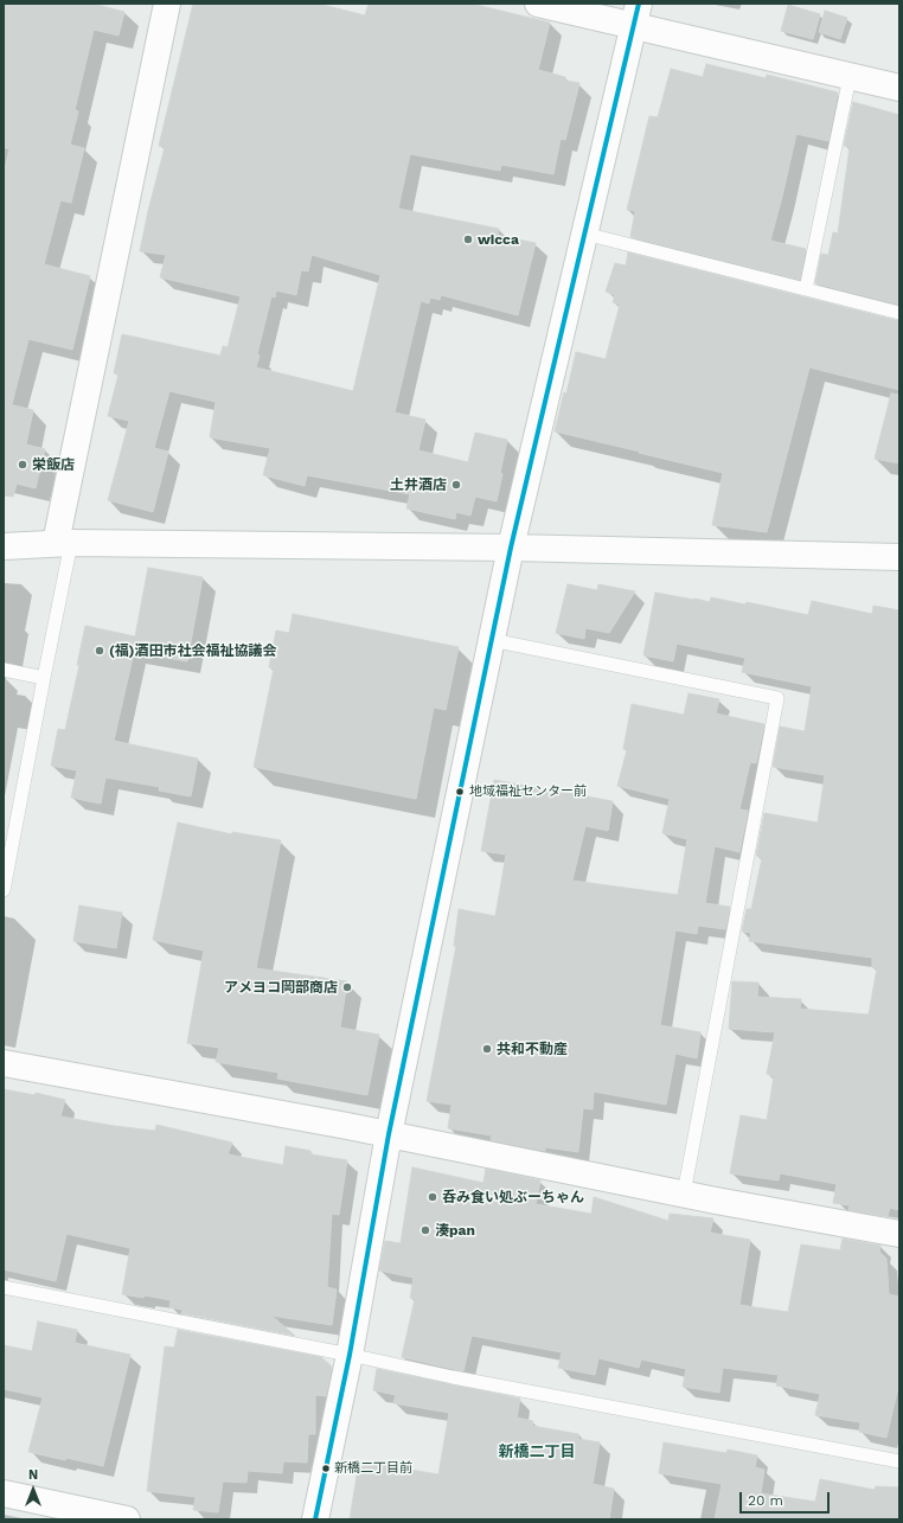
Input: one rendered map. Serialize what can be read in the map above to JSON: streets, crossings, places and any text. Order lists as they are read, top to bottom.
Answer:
{
  "districts": ["新橋二丁目"],
  "places": [
    "wicca",
    "栄飯店",
    "土井酒店",
    "(福)酒田市社会福祉協議会",
    "地域福祉センター前",
    "アメヨコ岡部商店",
    "共和不動産",
    "呑み食い処ぶーちゃん",
    "湊pan",
    "新橋二丁目前"
  ],
  "scale_bar": "20 m",
  "north": "top"
}
